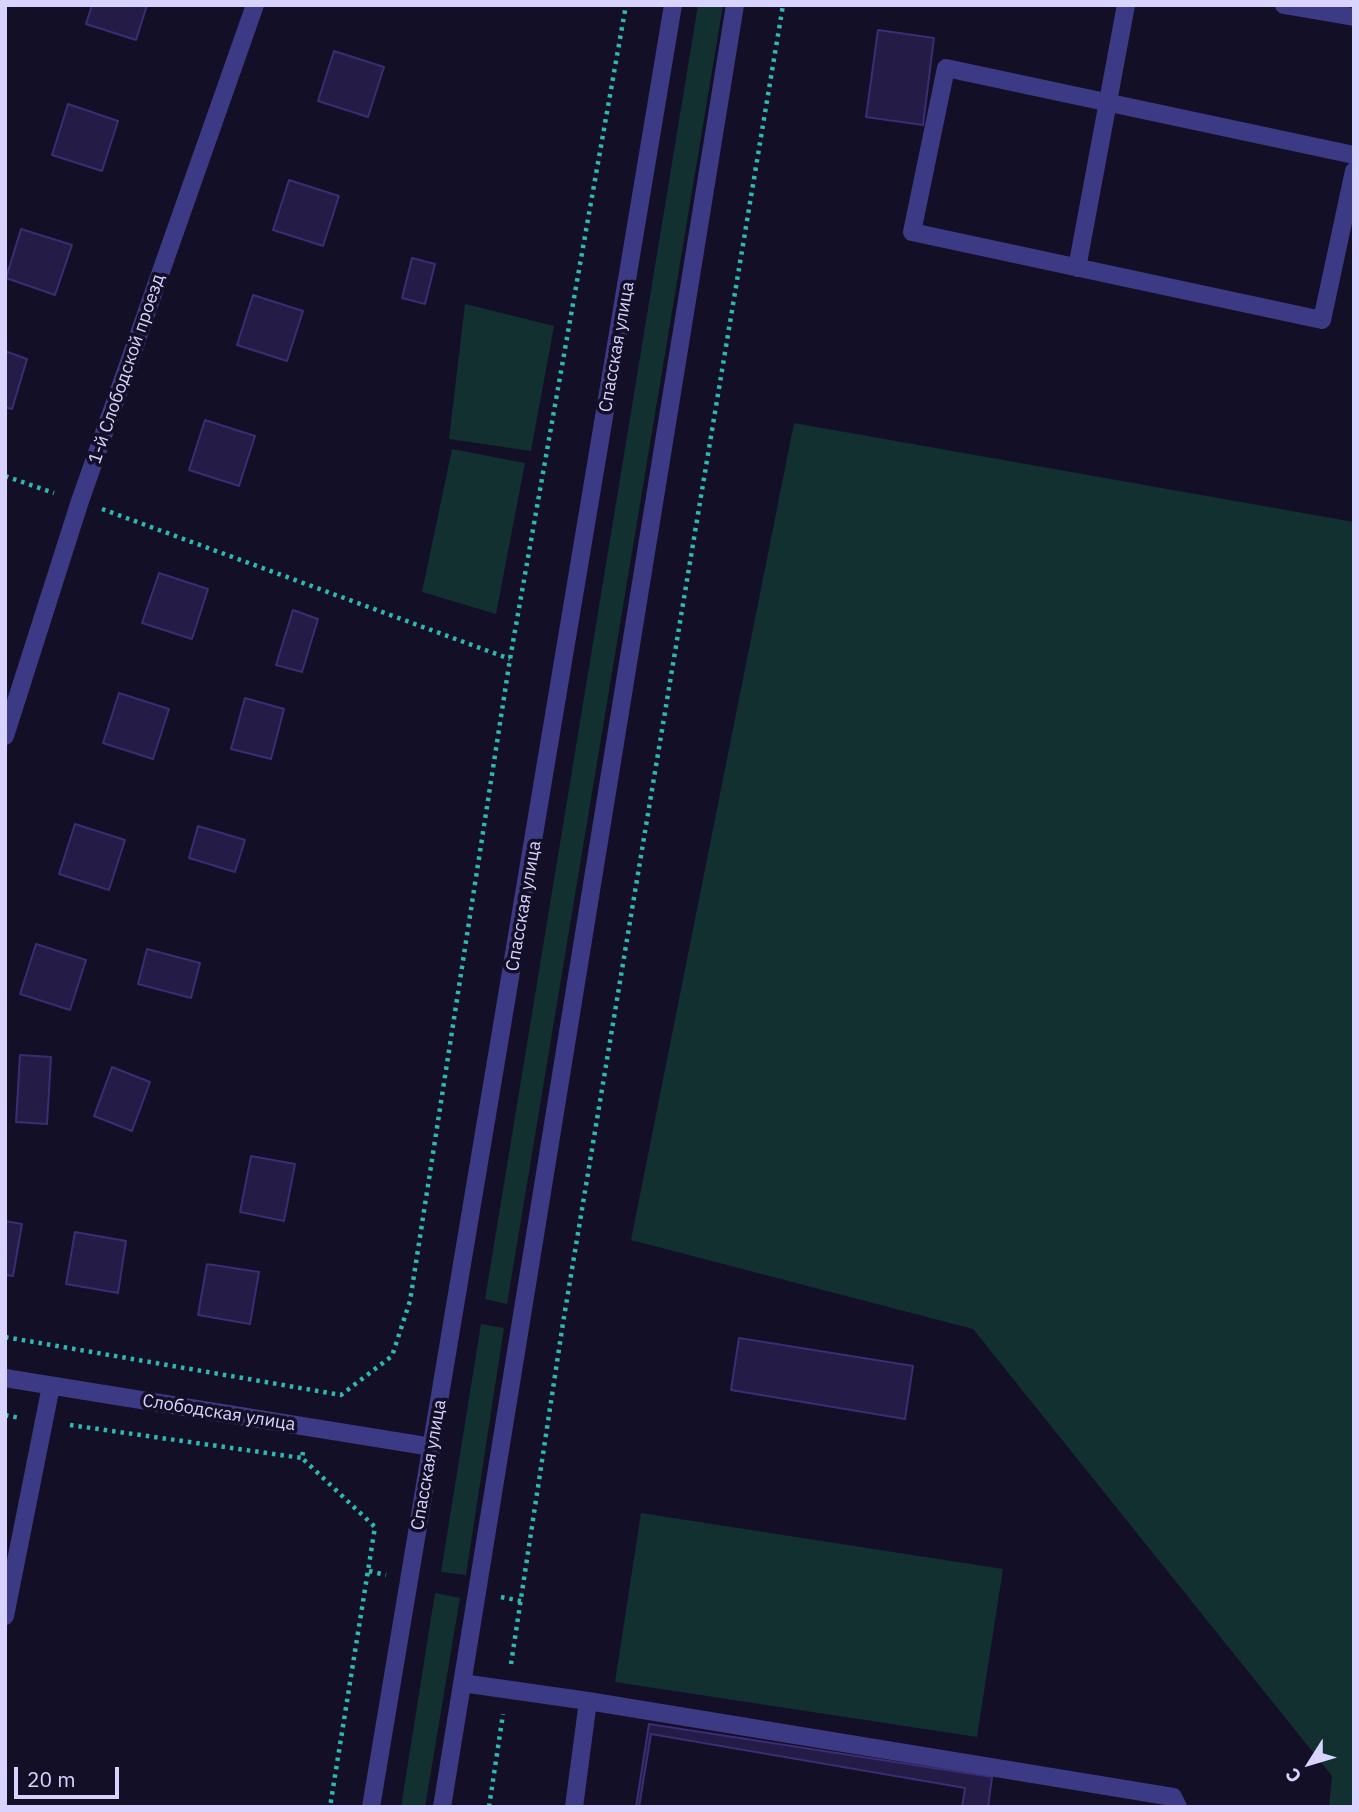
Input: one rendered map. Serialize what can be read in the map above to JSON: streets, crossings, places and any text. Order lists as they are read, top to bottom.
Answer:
{
  "streets": {
    "street": ["Спасская улица", "1-й Слободской проезд", "Слободская улица"]
  },
  "crossings": [
    ["Спасская улица", "Слободская улица"]
  ],
  "scale_bar": "20 m",
  "north": "bottom left"
}
